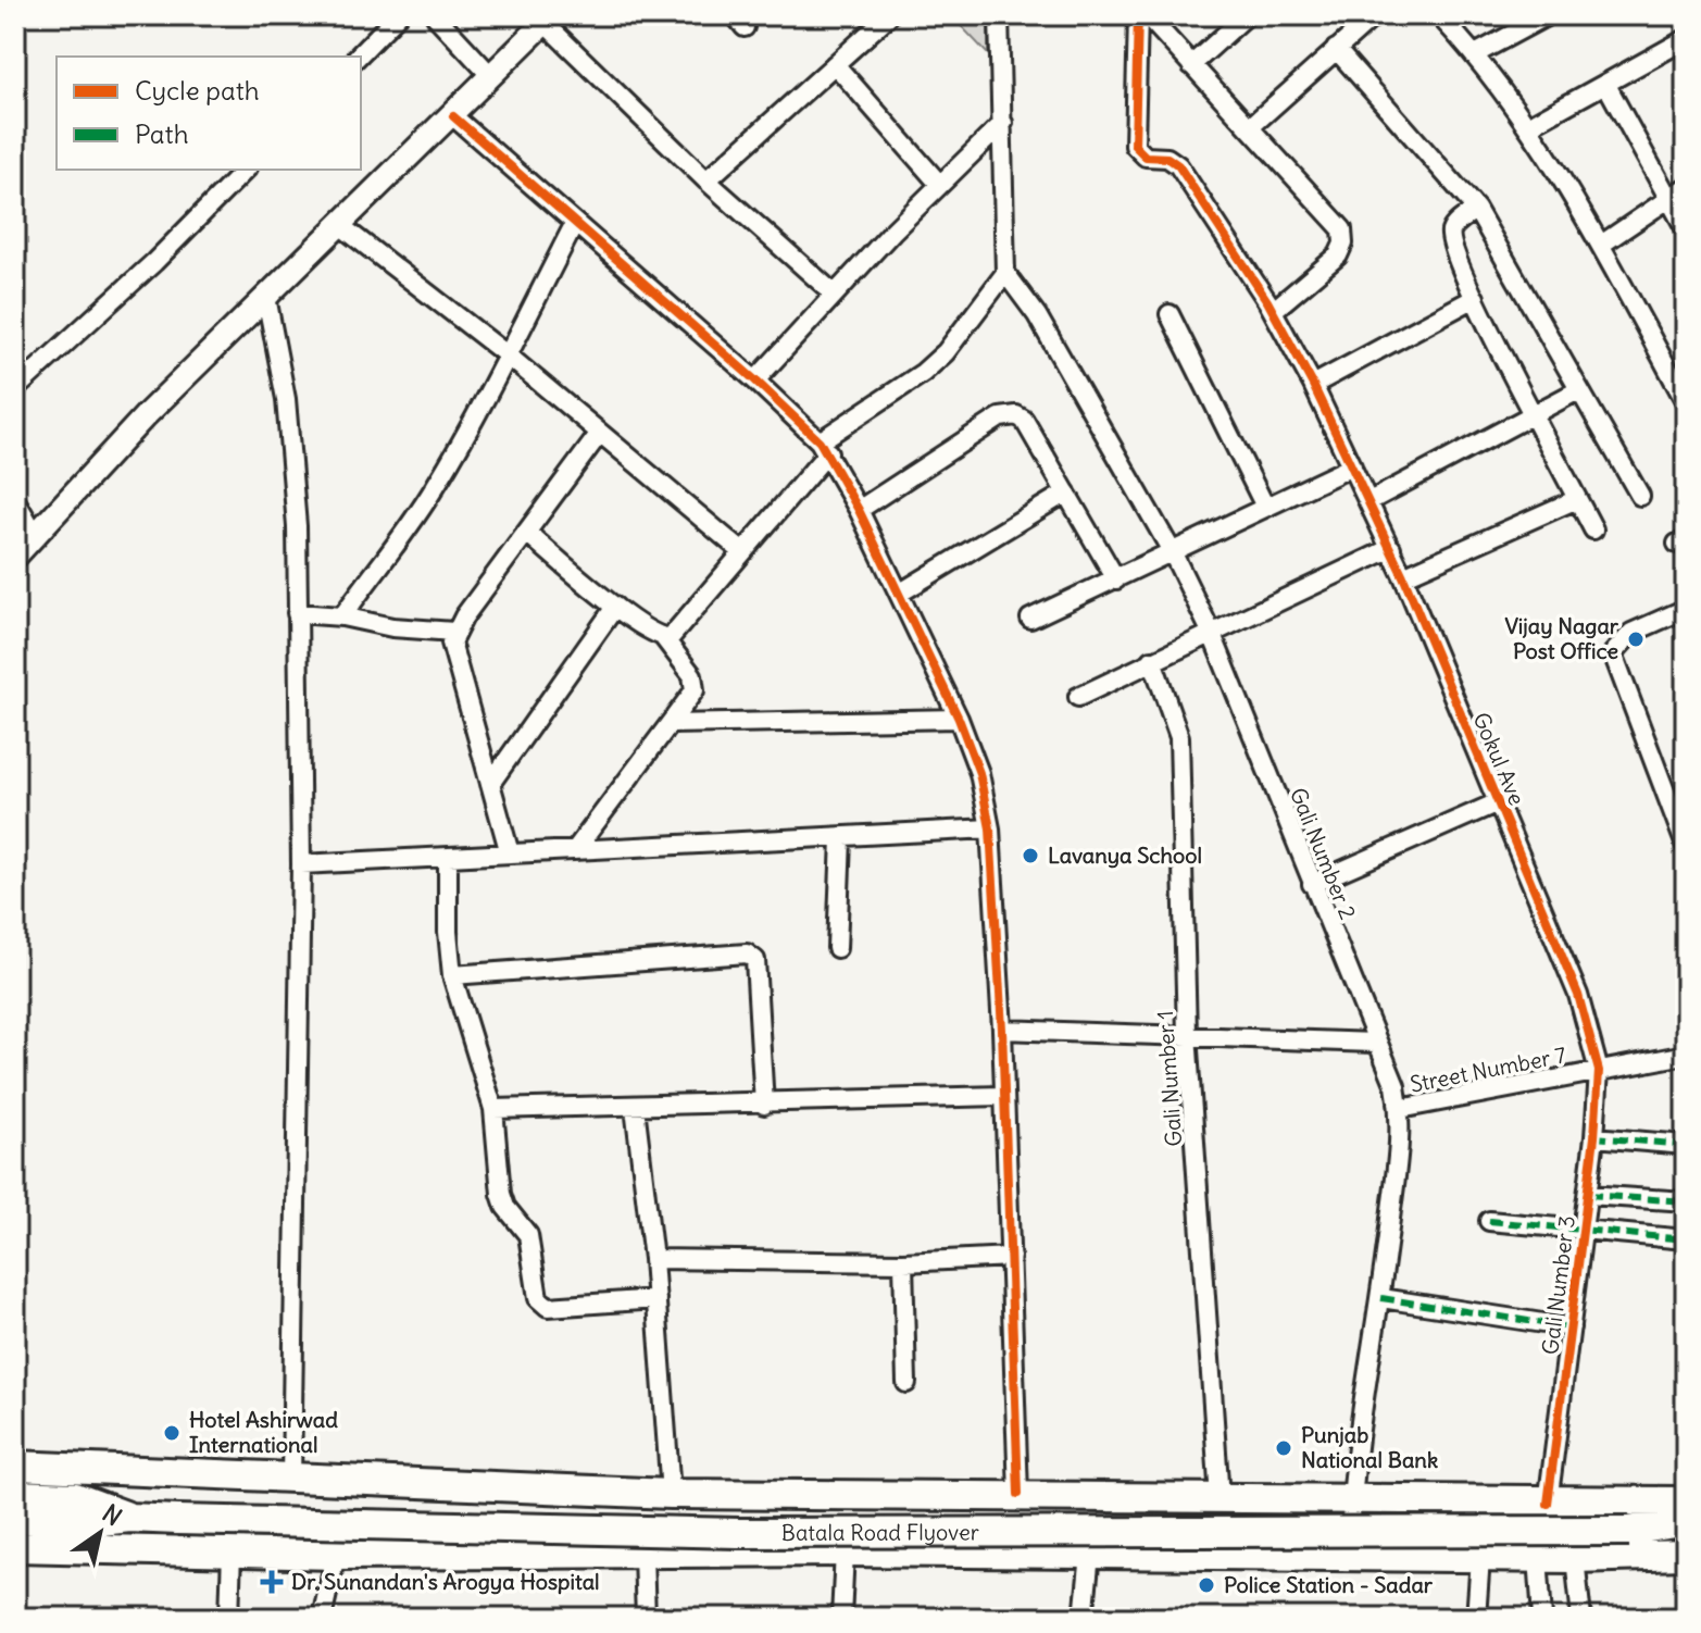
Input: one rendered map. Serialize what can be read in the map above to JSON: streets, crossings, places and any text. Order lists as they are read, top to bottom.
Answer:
{
  "streets": {
    "main road": ["Batala Road Flyover"],
    "street": [
      "Gokul Ave",
      "Gali Number 2",
      "Street Number 7",
      "Gali Number 1",
      "Gali Number 3"
    ]
  },
  "crossings": [
    ["Gokul Ave", "Street Number 7"],
    ["Gokul Ave", "Gali Number 3"],
    ["Gali Number 2", "Street Number 7"],
    ["Street Number 7", "Gali Number 3"]
  ],
  "places": {
    "other": [
      "Vijay Nagar Post Office",
      "Lavanya School",
      "Hotel Ashirwad International",
      "Punjab National Bank",
      "Police Station - Sadar"
    ],
    "health": ["Dr. Sunandan's Arogya Hospital"]
  },
  "legend": ["Cycle path", "Path"],
  "north": "top right"
}
